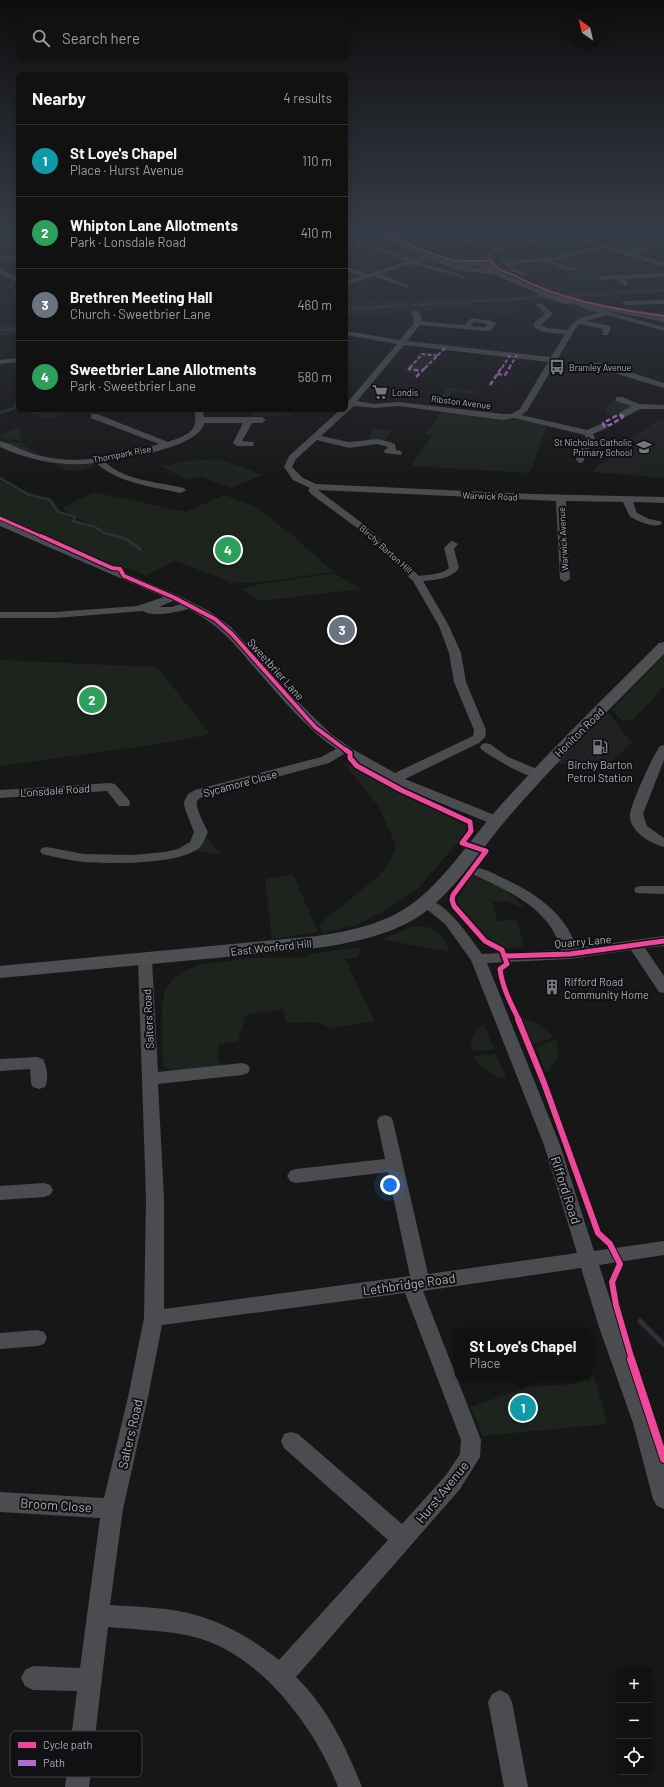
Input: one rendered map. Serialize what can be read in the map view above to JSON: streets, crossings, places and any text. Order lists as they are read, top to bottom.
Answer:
{
  "streets": {
    "main road": ["Honiton Road", "East Wonford Hill"],
    "street": [
      "Ribston Avenue",
      "Thornpark Rise",
      "Warwick Road",
      "Warwick Avenue",
      "Birchy Barton Hill",
      "Sweetbrier Lane",
      "Sycamore Close",
      "Lonsdale Road",
      "Quarry Lane",
      "Salters Road",
      "Rifford Road",
      "Lethbridge Road",
      "Hurst Avenue",
      "Broom Close"
    ]
  },
  "crossings": [
    ["Ribston Avenue", "Birchy Barton Hill"],
    ["Warwick Road", "Warwick Avenue"],
    ["Warwick Road", "Birchy Barton Hill"],
    ["Birchy Barton Hill", "Sweetbrier Lane"],
    ["Sweetbrier Lane", "Honiton Road"],
    ["Sweetbrier Lane", "Sycamore Close"],
    ["Sweetbrier Lane", "East Wonford Hill"],
    ["Honiton Road", "East Wonford Hill"],
    ["Quarry Lane", "Rifford Road"],
    ["East Wonford Hill", "Salters Road"],
    ["East Wonford Hill", "Rifford Road"],
    ["Salters Road", "Lethbridge Road"],
    ["Salters Road", "Broom Close"],
    ["Rifford Road", "Lethbridge Road"],
    ["Lethbridge Road", "Hurst Avenue"]
  ],
  "places": {
    "bus stop": ["Bramley Avenue"],
    "supermarket": ["Londis"],
    "school or university": ["St Nicholas Catholic Primary School"],
    "fuel station": ["Birchy Barton Petrol Station"],
    "building": ["Rifford Road Community Home"]
  },
  "legend": ["Cycle path", "Path"],
  "north": "top left",
  "page": {
    "search": "Search here",
    "heading": ["Nearby", "4 results"],
    "list": [
      {
        "mark": "1",
        "name": "St Loye's Chapel",
        "note": "Place · Hurst Avenue",
        "value": "110 m"
      },
      {
        "mark": "2",
        "name": "Whipton Lane Allotments",
        "note": "Park · Lonsdale Road",
        "value": "410 m"
      },
      {
        "mark": "3",
        "name": "Brethren Meeting Hall",
        "note": "Church · Sweetbrier Lane",
        "value": "460 m"
      },
      {
        "mark": "4",
        "name": "Sweetbrier Lane Allotments",
        "note": "Park · Sweetbrier Lane",
        "value": "580 m"
      }
    ],
    "pins": [
      "4",
      "3",
      "2",
      "1"
    ],
    "popup": ["St Loye's Chapel", "Place"],
    "map_buttons": ["+", "−"]
  }
}
